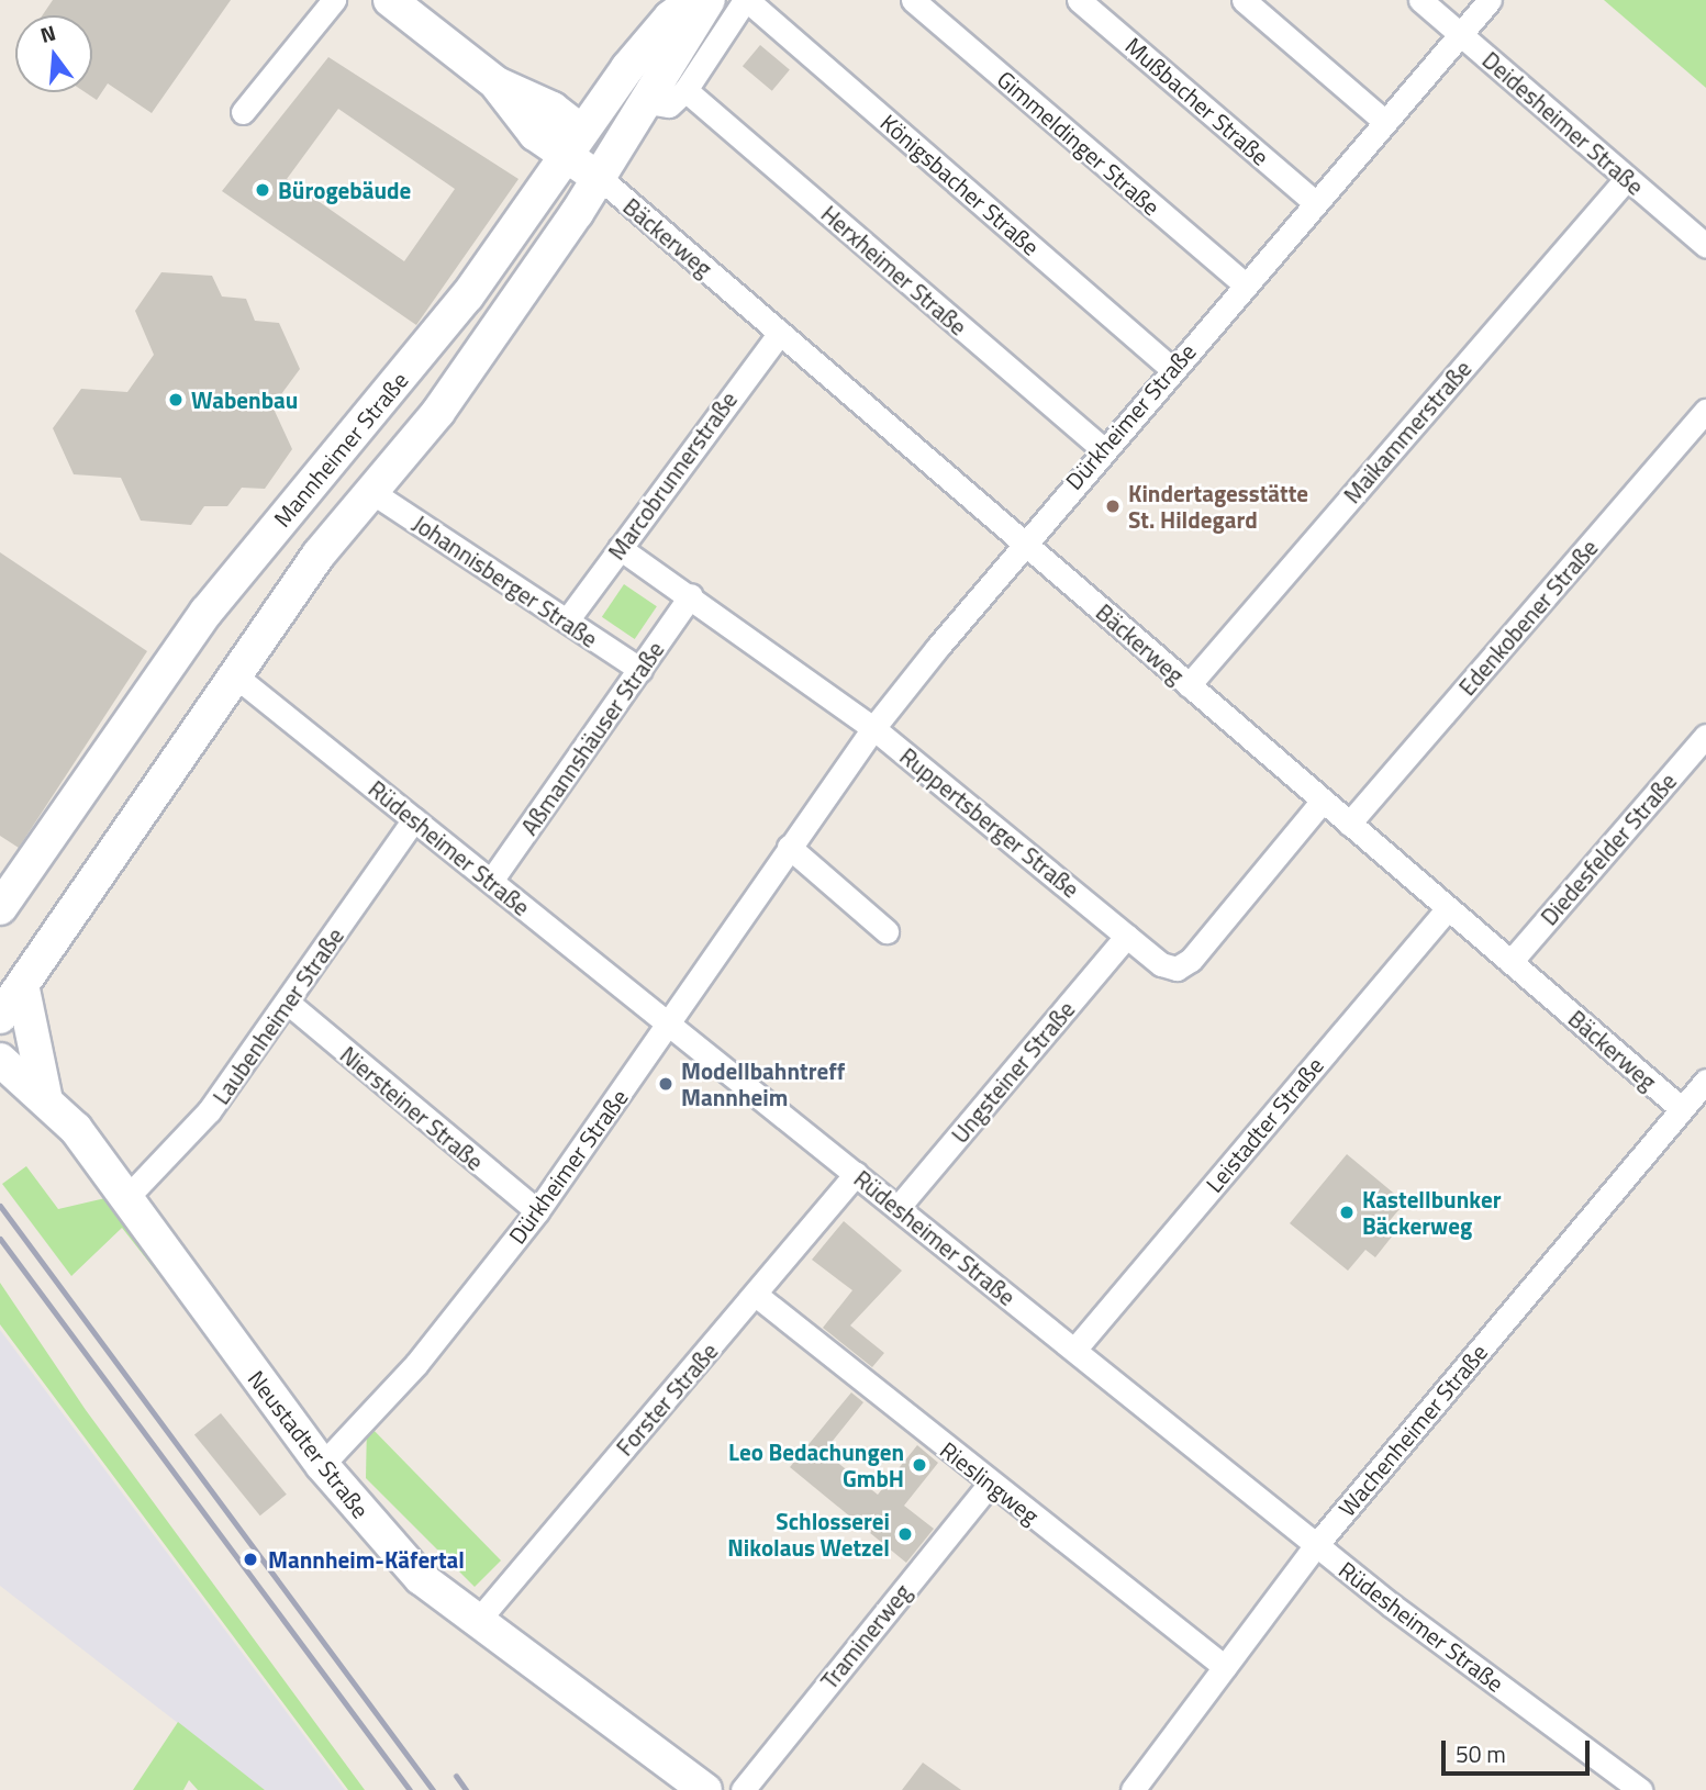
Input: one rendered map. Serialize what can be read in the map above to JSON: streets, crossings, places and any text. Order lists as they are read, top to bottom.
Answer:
{
  "streets": {
    "main road": ["Mannheimer Straße", "Neustadter Straße"],
    "street": [
      "Mußbacher Straße",
      "Deidesheimer Straße",
      "Gimmeldinger Straße",
      "Königsbacher Straße",
      "Bäckerweg",
      "Herxheimer Straße",
      "Dürkheimer Straße",
      "Maikammerstraße",
      "Marcobrunnerstraße",
      "Johannisberger Straße",
      "Edenkobener Straße",
      "Aßmannshäuser Straße",
      "Ruppertsberger Straße",
      "Rüdesheimer Straße",
      "Diedesfelder Straße",
      "Laubenheimer Straße",
      "Ungsteiner Straße",
      "Niersteiner Straße",
      "Leistadter Straße",
      "Forster Straße",
      "Wachenheimer Straße",
      "Rieslingweg",
      "Traminerweg"
    ]
  },
  "crossings": [
    ["Mußbacher Straße", "Dürkheimer Straße"],
    ["Deidesheimer Straße", "Dürkheimer Straße"],
    ["Deidesheimer Straße", "Maikammerstraße"],
    ["Gimmeldinger Straße", "Dürkheimer Straße"],
    ["Königsbacher Straße", "Dürkheimer Straße"],
    ["Bäckerweg", "Dürkheimer Straße"],
    ["Bäckerweg", "Maikammerstraße"],
    ["Bäckerweg", "Marcobrunnerstraße"],
    ["Bäckerweg", "Edenkobener Straße"],
    ["Bäckerweg", "Ruppertsberger Straße"],
    ["Bäckerweg", "Diedesfelder Straße"],
    ["Bäckerweg", "Leistadter Straße"],
    ["Bäckerweg", "Wachenheimer Straße"],
    ["Herxheimer Straße", "Dürkheimer Straße"],
    ["Dürkheimer Straße", "Ruppertsberger Straße"],
    ["Dürkheimer Straße", "Rüdesheimer Straße"],
    ["Dürkheimer Straße", "Niersteiner Straße"],
    ["Dürkheimer Straße", "Neustadter Straße"],
    ["Marcobrunnerstraße", "Johannisberger Straße"],
    ["Marcobrunnerstraße", "Ruppertsberger Straße"],
    ["Johannisberger Straße", "Aßmannshäuser Straße"],
    ["Aßmannshäuser Straße", "Ruppertsberger Straße"],
    ["Aßmannshäuser Straße", "Rüdesheimer Straße"],
    ["Ruppertsberger Straße", "Ungsteiner Straße"],
    ["Rüdesheimer Straße", "Laubenheimer Straße"],
    ["Rüdesheimer Straße", "Ungsteiner Straße"],
    ["Rüdesheimer Straße", "Forster Straße"],
    ["Rüdesheimer Straße", "Wachenheimer Straße"],
    ["Laubenheimer Straße", "Niersteiner Straße"],
    ["Laubenheimer Straße", "Neustadter Straße"],
    ["Forster Straße", "Neustadter Straße"],
    ["Forster Straße", "Rieslingweg"],
    ["Wachenheimer Straße", "Rieslingweg"],
    ["Rieslingweg", "Traminerweg"]
  ],
  "places": [
    "Bürogebäude",
    "Wabenbau",
    "Kindertagesstätte St. Hildegard",
    "Modellbahntreff Mannheim",
    "Kastellbunker Bäckerweg",
    "Leo Bedachungen GmbH",
    "Schlosserei Nikolaus Wetzel",
    "Mannheim-Käfertal"
  ],
  "scale_bar": "50 m",
  "north": "top"
}
